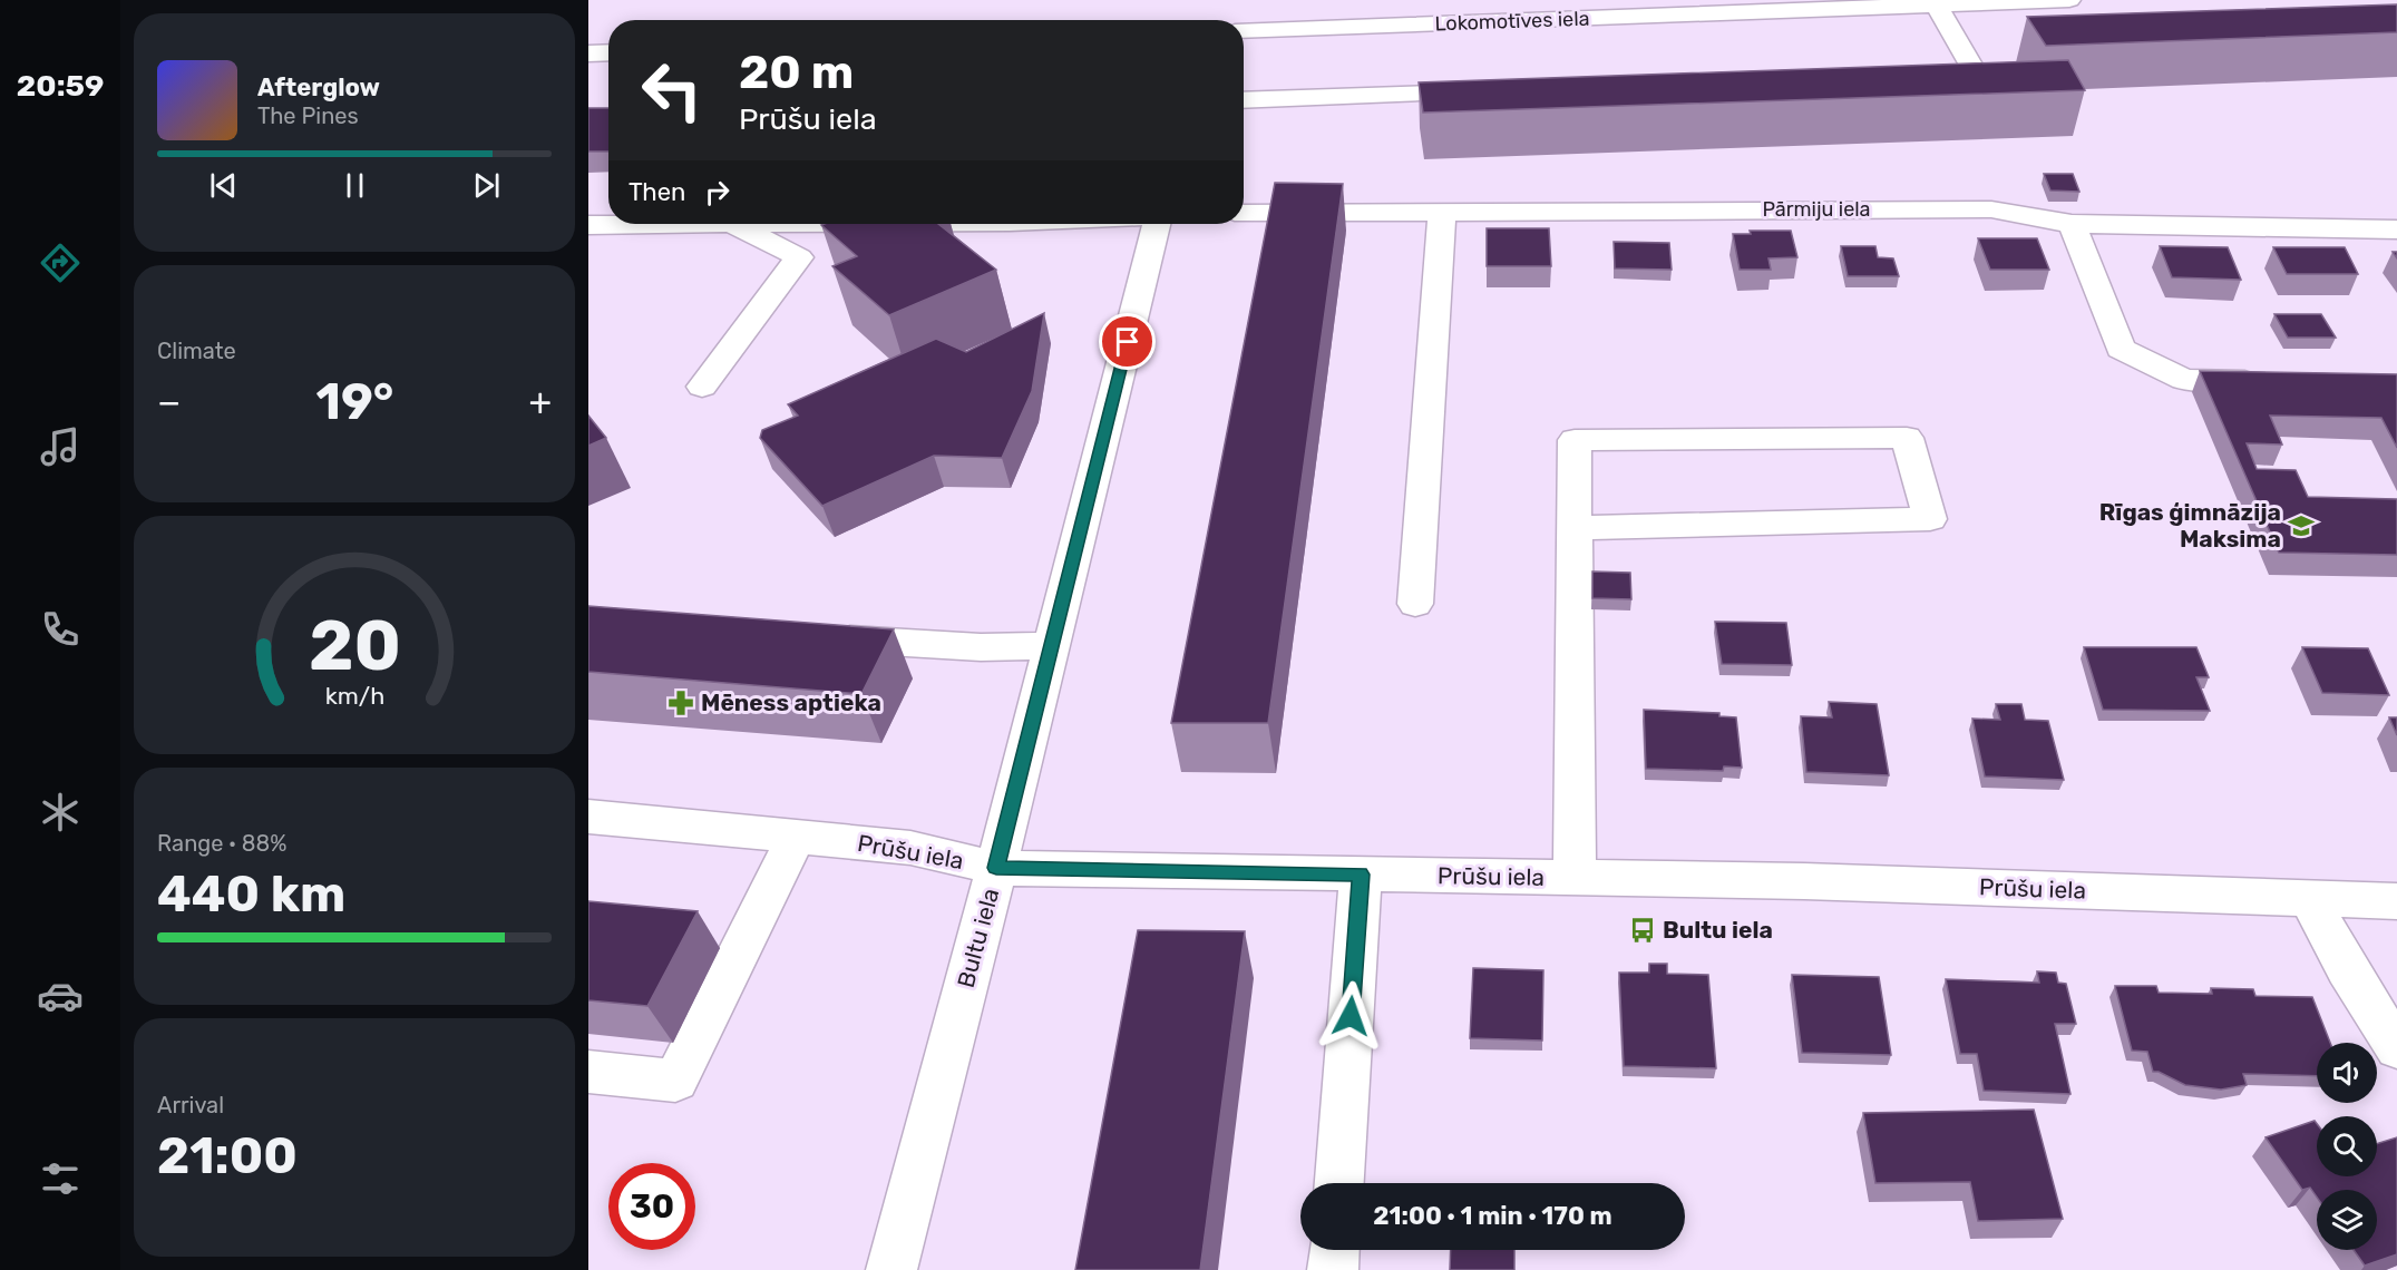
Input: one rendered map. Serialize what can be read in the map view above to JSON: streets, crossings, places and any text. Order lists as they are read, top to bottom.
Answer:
{
  "streets": {
    "street": [
      "Lokomotīves iela",
      "Pārmiju iela",
      "Prūšu iela",
      "Bultu iela"
    ]
  },
  "crossings": [
    ["Prūšu iela", "Bultu iela"]
  ],
  "places": {
    "school or university": ["Rīgas ģimnāzija Maksima"],
    "pharmacy": ["Mēness aptieka"],
    "bus stop": ["Bultu iela"]
  },
  "page": {
    "tabs": "20:59",
    "turn": ["20 m", "Prūšu iela"],
    "song": ["Afterglow", "The Pines"],
    "then": "Then",
    "tile": [
      "Climate",
      ["Range · 88%", "440 km"],
      ["Arrival", "21:00"]
    ],
    "heat": ["−", "19°", "+"],
    "limit": "30",
    "trip": "21:00 · 1 min · 170 m",
    "gauge": ["20", "km/h"]
  }
}
